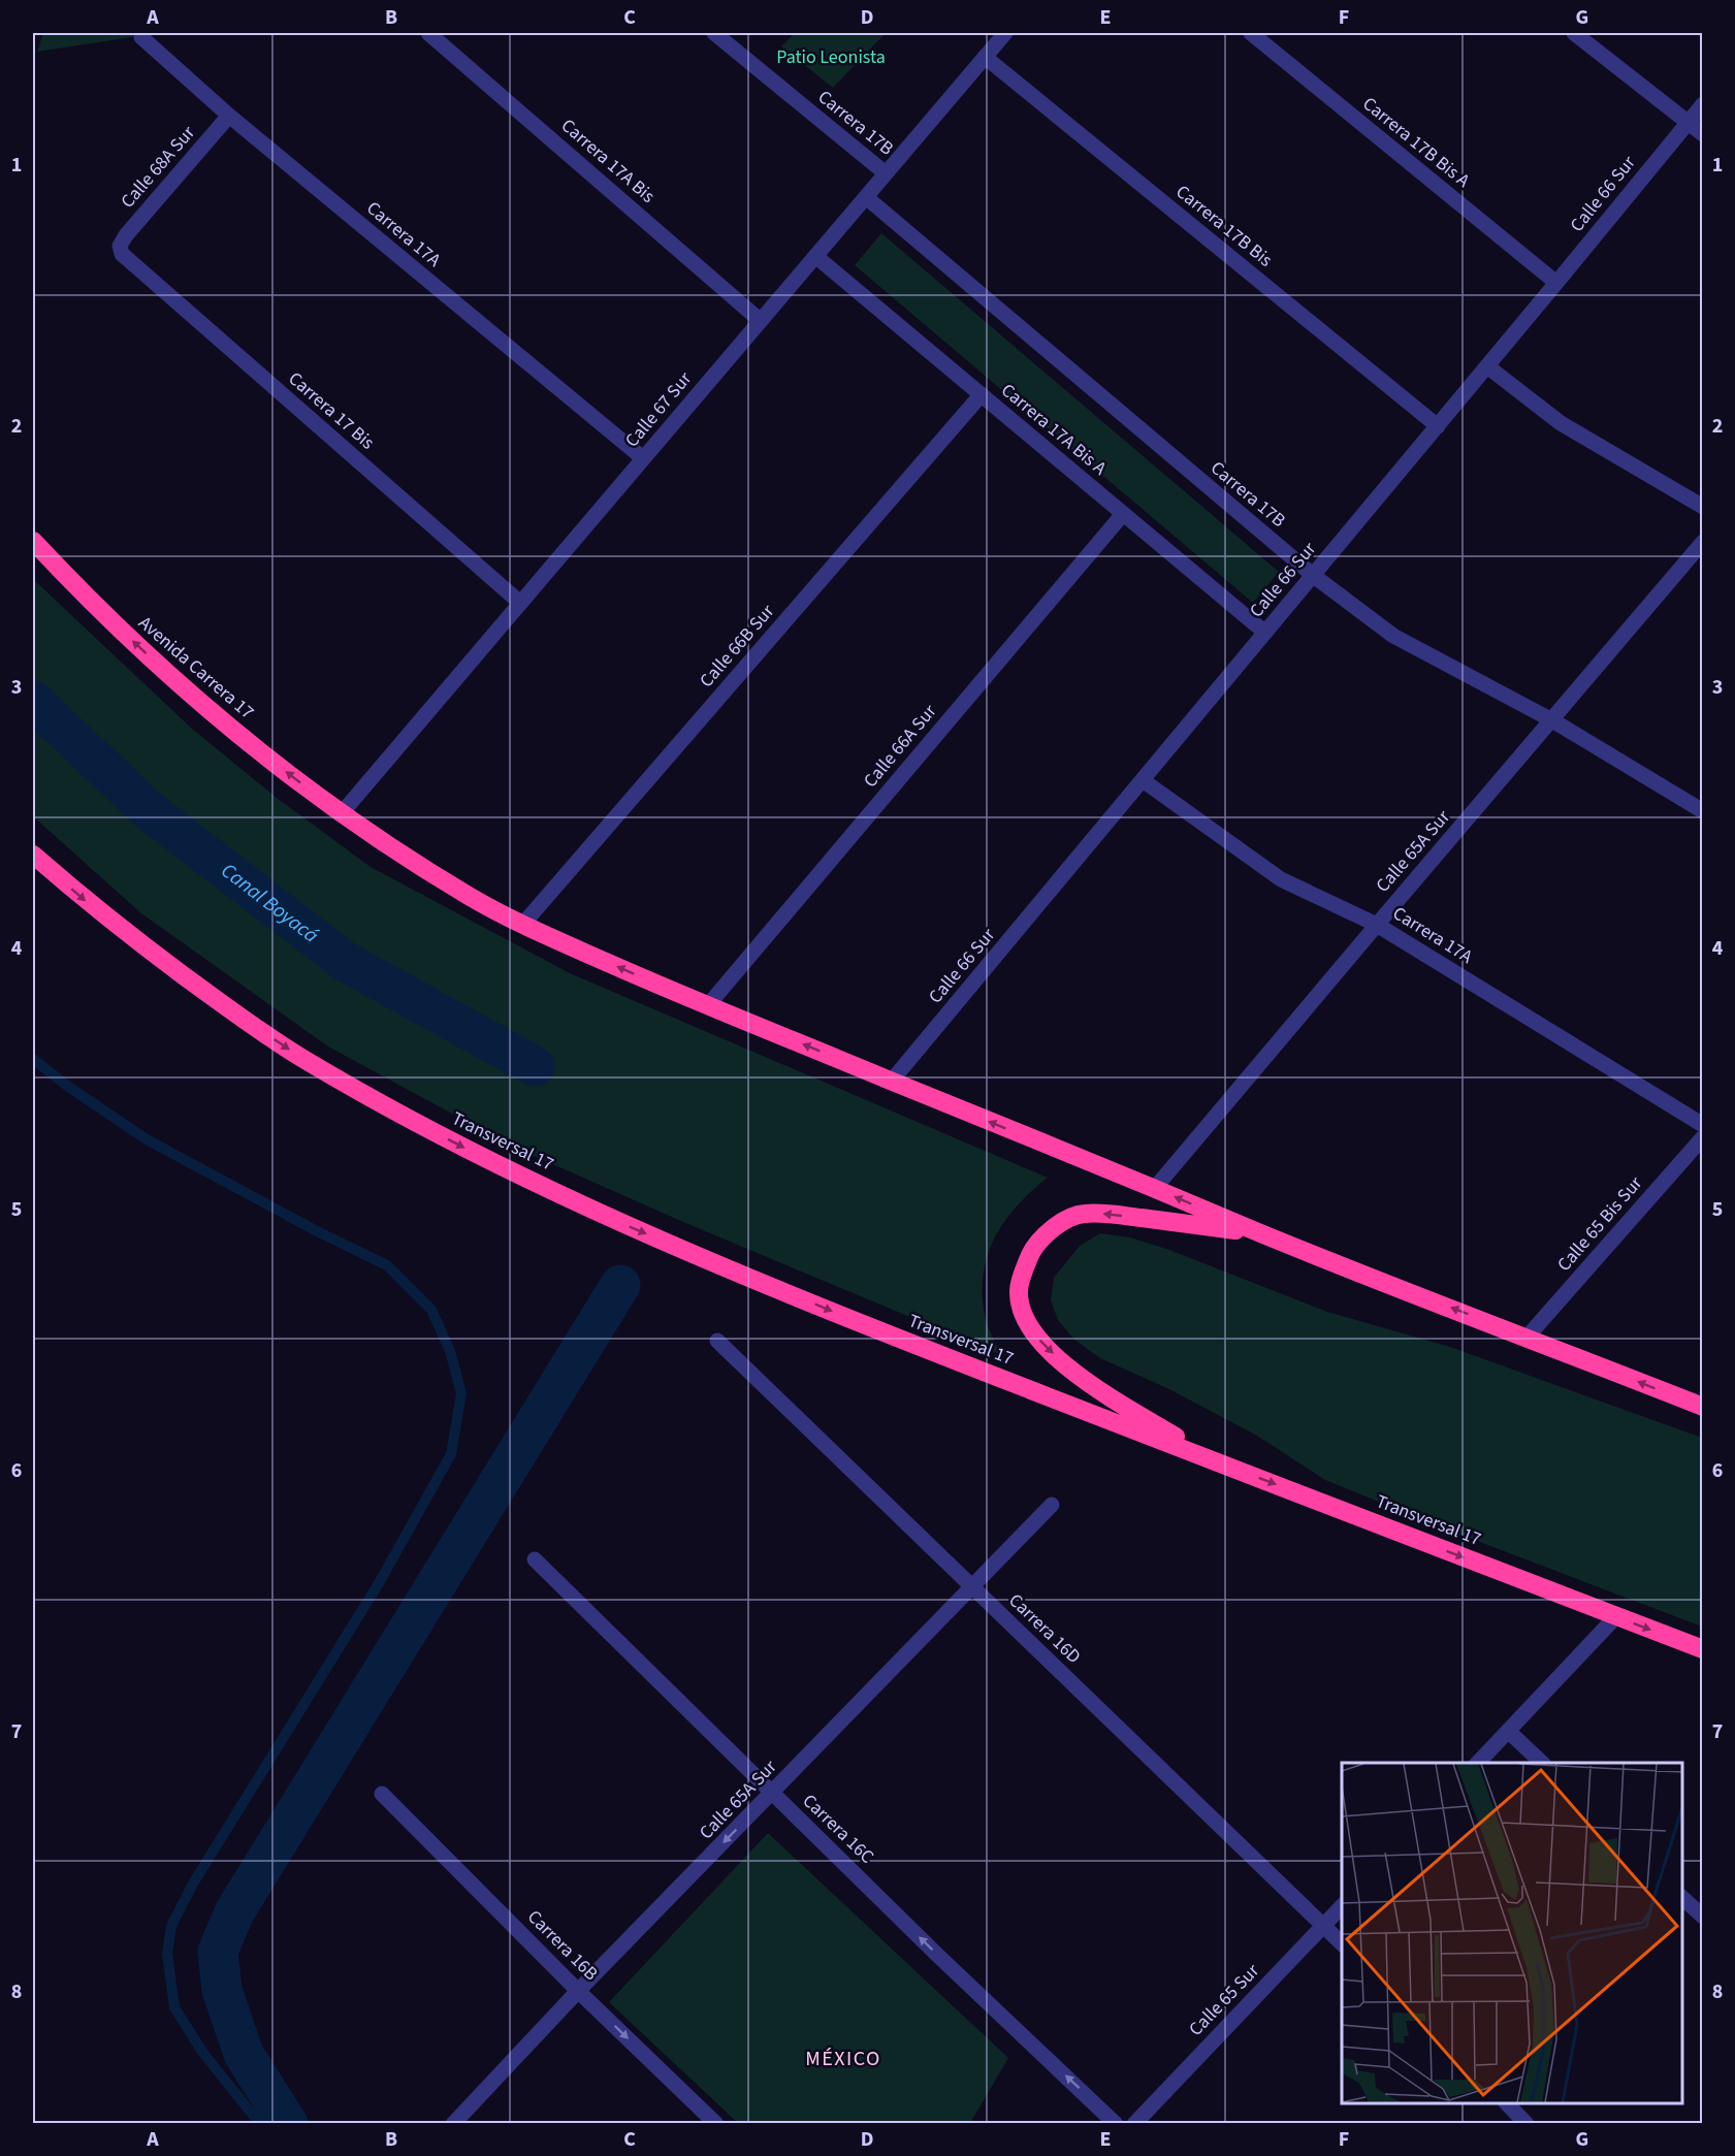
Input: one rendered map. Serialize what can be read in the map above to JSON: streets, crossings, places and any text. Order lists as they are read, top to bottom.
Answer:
{
  "streets": {
    "highway": ["Avenida Carrera 17", "Transversal 17"],
    "street": [
      "Carrera 17B",
      "Carrera 17B Bis A",
      "Carrera 17A Bis",
      "Calle 68A Sur",
      "Calle 66 Sur",
      "Carrera 17B Bis",
      "Carrera 17A",
      "Calle 67 Sur",
      "Carrera 17 Bis",
      "Carrera 17A Bis A",
      "Calle 66B Sur",
      "Calle 66A Sur",
      "Calle 65A Sur",
      "Calle 65 Bis Sur",
      "Carrera 16D",
      "Carrera 16C",
      "Carrera 16B",
      "Calle 65 Sur"
    ]
  },
  "crossings": [
    ["Carrera 17B", "Calle 66 Sur"],
    ["Carrera 17B", "Calle 67 Sur"],
    ["Carrera 17B", "Calle 65A Sur"],
    ["Carrera 17B Bis A", "Calle 66 Sur"],
    ["Carrera 17A Bis", "Calle 67 Sur"],
    ["Calle 68A Sur", "Carrera 17A"],
    ["Calle 68A Sur", "Carrera 17 Bis"],
    ["Calle 66 Sur", "Carrera 17B Bis"],
    ["Calle 66 Sur", "Carrera 17A"],
    ["Calle 66 Sur", "Carrera 17A Bis A"],
    ["Carrera 17B Bis", "Calle 67 Sur"],
    ["Carrera 17A", "Calle 67 Sur"],
    ["Carrera 17A", "Calle 65A Sur"],
    ["Calle 67 Sur", "Carrera 17 Bis"],
    ["Calle 67 Sur", "Carrera 17A Bis A"],
    ["Calle 67 Sur", "Avenida Carrera 17"],
    ["Carrera 17A Bis A", "Calle 66B Sur"],
    ["Carrera 17A Bis A", "Calle 66A Sur"],
    ["Calle 65A Sur", "Carrera 16D"],
    ["Calle 65A Sur", "Carrera 16C"],
    ["Calle 65A Sur", "Carrera 16B"],
    ["Carrera 16D", "Calle 65 Sur"]
  ],
  "one_way": [
    "Avenida Carrera 17",
    "Transversal 17",
    "Carrera 16C",
    "Carrera 16B"
  ],
  "districts": ["MÉXICO"],
  "water": ["Canal Boyacá"],
  "parks": ["Patio Leonista"],
  "grid": {
    "columns": [
      "A",
      "B",
      "C",
      "D",
      "E",
      "F",
      "G"
    ],
    "rows": [
      "1",
      "2",
      "3",
      "4",
      "5",
      "6",
      "7",
      "8"
    ]
  }
}
